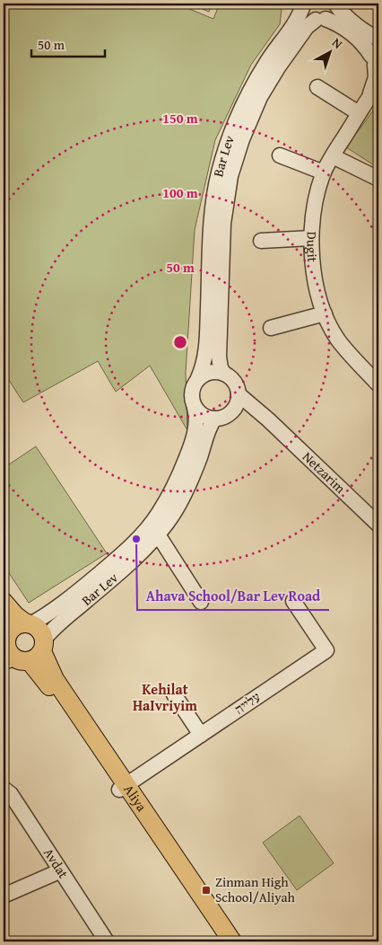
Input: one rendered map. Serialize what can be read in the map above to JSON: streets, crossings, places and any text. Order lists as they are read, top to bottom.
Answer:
{
  "streets": {
    "main road": ["Aliya"],
    "street": [
      "Bar Lev",
      "Dugit",
      "Netzarim",
      "עלייה",
      "Avdat"
    ]
  },
  "crossings": [
    ["Bar Lev", "Netzarim"],
    ["Bar Lev", "Aliya"],
    ["עלייה", "Aliya"]
  ],
  "districts": ["Kehilat HaIvriyim"],
  "places": {
    "other": ["Ahava School/Bar Lev Road"],
    "transit": ["Zinman High School/Aliyah"]
  },
  "scale_bar": "50 m",
  "north": "top right",
  "rings": ["150 m", "100 m", "50 m"]
}
